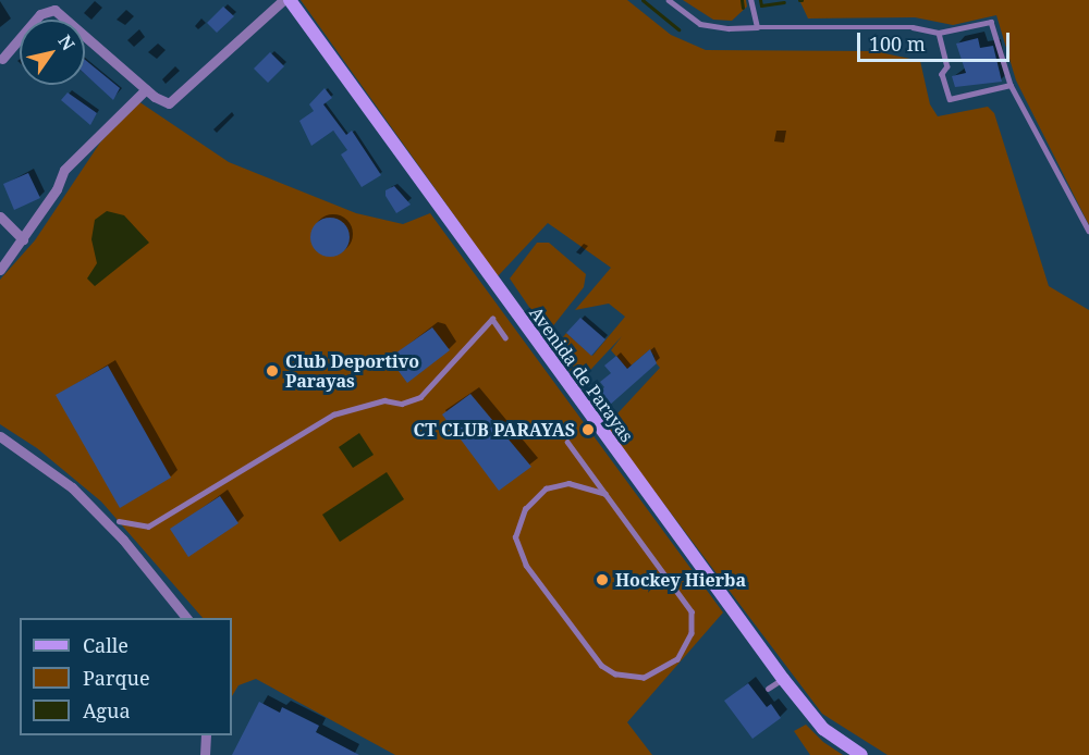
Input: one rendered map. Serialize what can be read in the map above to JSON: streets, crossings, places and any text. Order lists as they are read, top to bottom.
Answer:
{
  "streets": {
    "street": ["Avenida de Parayas"]
  },
  "places": ["Club Deportivo Parayas", "CT CLUB PARAYAS", "Hockey Hierba"],
  "legend": ["Calle", "Parque", "Agua"],
  "scale_bar": "100 m",
  "north": "top right"
}
